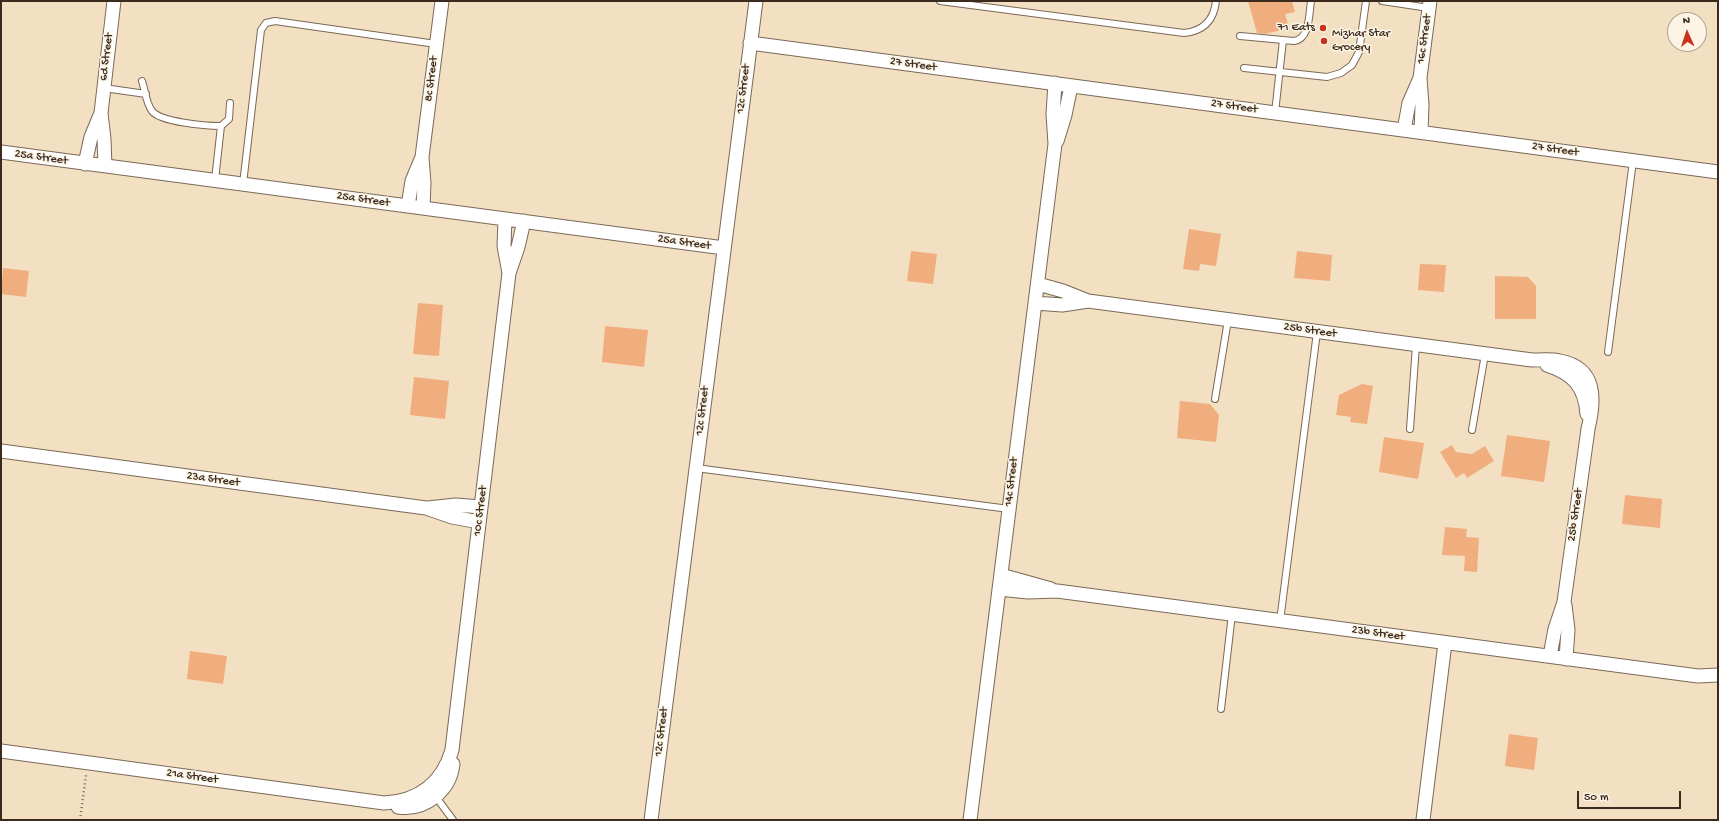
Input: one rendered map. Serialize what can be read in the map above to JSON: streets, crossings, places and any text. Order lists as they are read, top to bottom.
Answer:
{
  "streets": {
    "street": [
      "16c Street",
      "6d Street",
      "27 Street",
      "8c Street",
      "12c Street",
      "25a Street",
      "25b Street",
      "23a Street",
      "14c Street",
      "10c Street",
      "23b Street",
      "21a Street"
    ]
  },
  "crossings": [
    ["16c Street", "27 Street"],
    ["6d Street", "25a Street"],
    ["27 Street", "12c Street"],
    ["27 Street", "14c Street"],
    ["8c Street", "25a Street"],
    ["12c Street", "25a Street"],
    ["25a Street", "10c Street"],
    ["25b Street", "14c Street"],
    ["25b Street", "23b Street"],
    ["23a Street", "10c Street"],
    ["14c Street", "23b Street"],
    ["10c Street", "21a Street"]
  ],
  "places": ["71 Eats", "Mizhar Star Grocery"],
  "scale_bar": "50 m",
  "north": "top"
}
